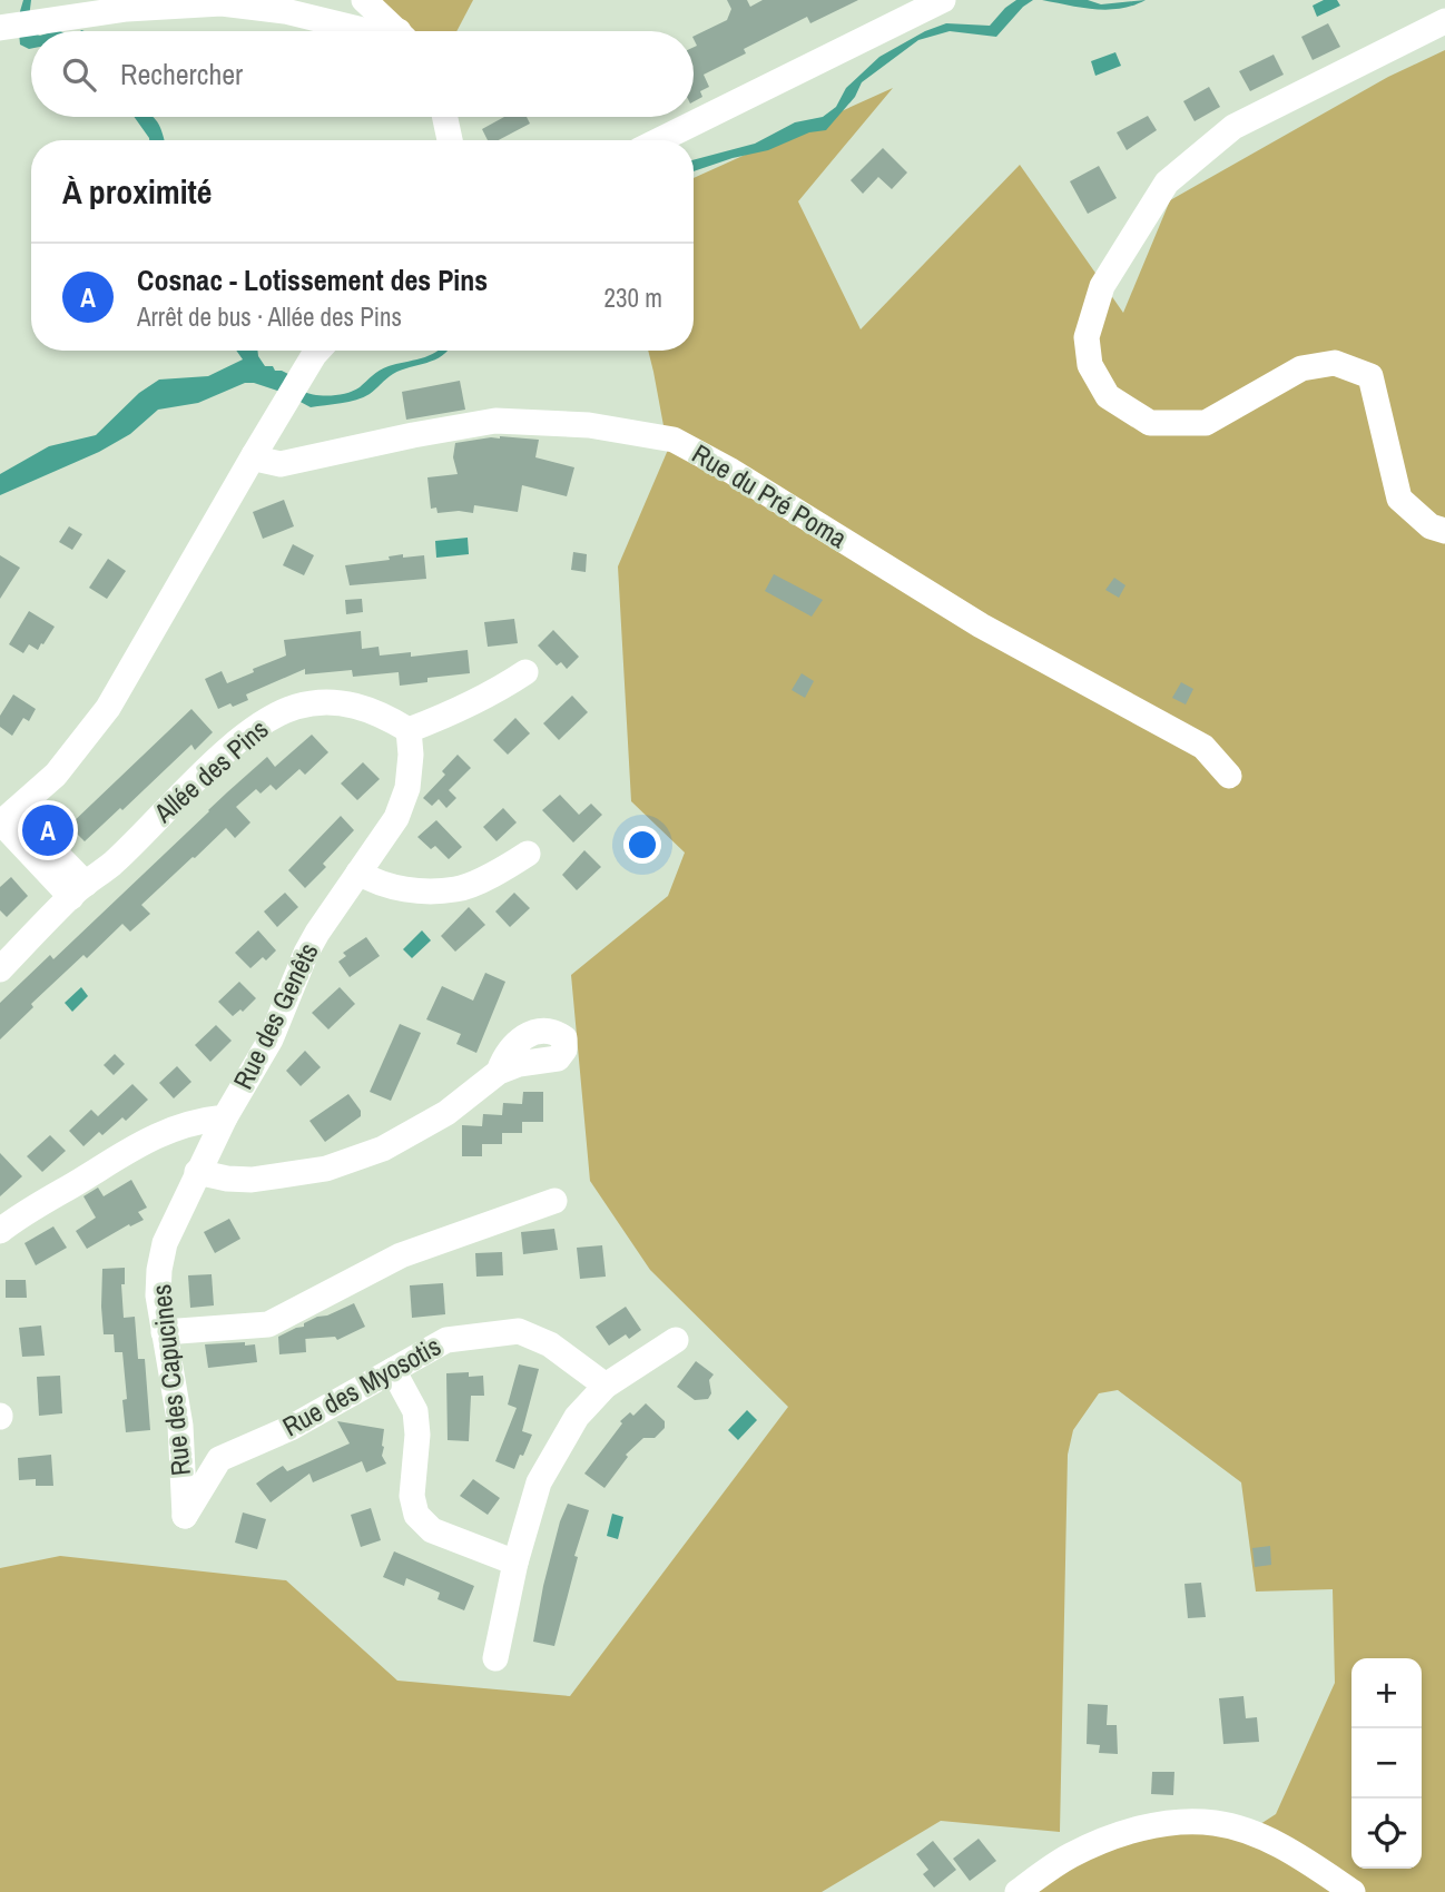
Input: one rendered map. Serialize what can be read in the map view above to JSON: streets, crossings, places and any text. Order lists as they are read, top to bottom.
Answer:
{
  "streets": {
    "street": [
      "Rue du Pré Poma",
      "Allée des Pins",
      "Rue des Genêts",
      "Rue des Capucines",
      "Rue des Myosotis"
    ]
  },
  "crossings": [
    ["Allée des Pins", "Rue des Genêts"],
    ["Rue des Genêts", "Rue des Capucines"],
    ["Rue des Capucines", "Rue des Myosotis"]
  ],
  "page": {
    "search": "Rechercher",
    "heading": "À proximité",
    "list": [
      {
        "mark": "A",
        "name": "Cosnac - Lotissement des Pins",
        "note": "Arrêt de bus · Allée des Pins",
        "value": "230 m"
      }
    ],
    "pins": "A",
    "map_buttons": ["+", "−"]
  }
}
